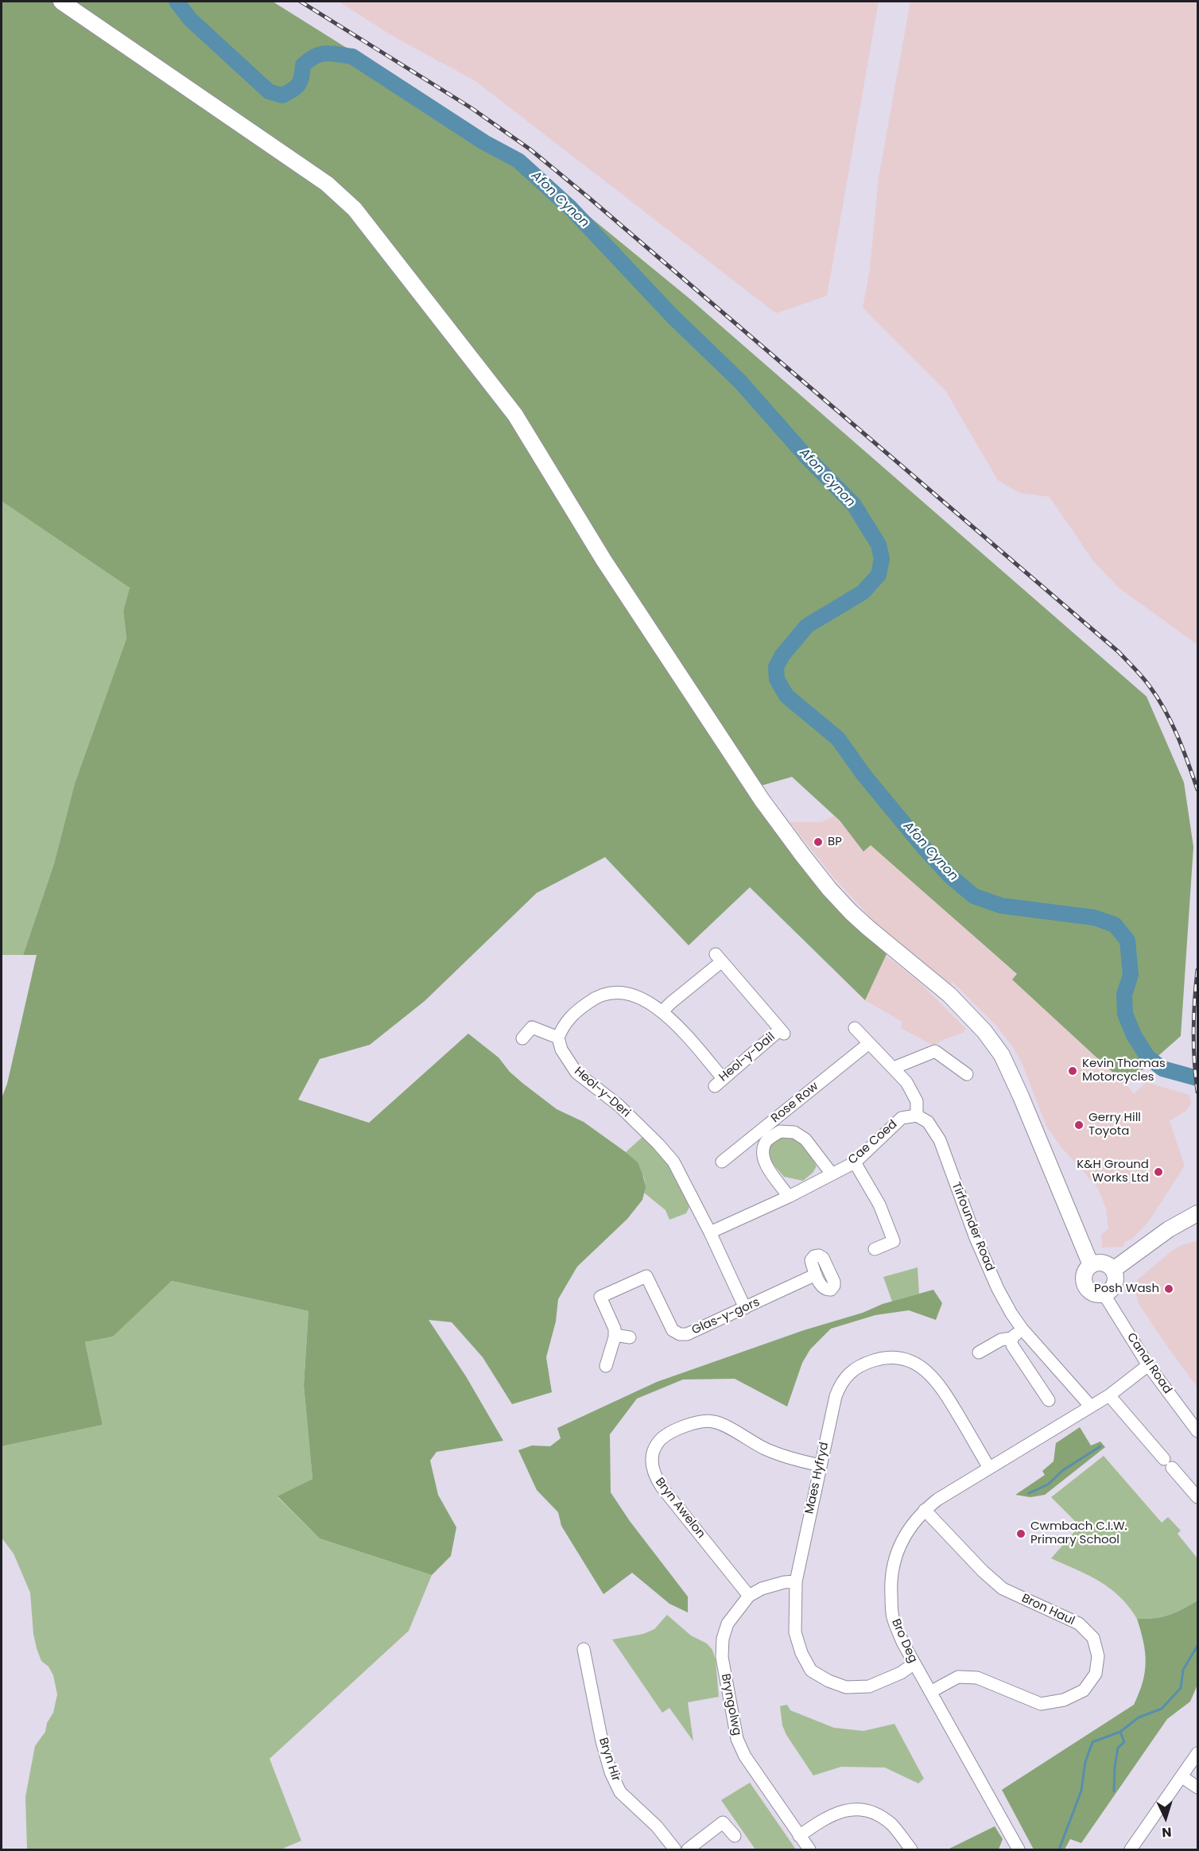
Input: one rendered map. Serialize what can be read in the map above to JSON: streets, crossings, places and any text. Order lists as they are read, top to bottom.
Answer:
{
  "streets": {
    "street": [
      "Heol-y-Dail",
      "Heol-y-Deri",
      "Rose Row",
      "Cae Coed",
      "Tirfounder Road",
      "Glas-y-gors",
      "Canal Road",
      "Maes Hyfryd",
      "Bryn Awelon",
      "Bron Haul",
      "Bro Deg",
      "Bryngolwg",
      "Bryn Hir"
    ]
  },
  "crossings": [
    ["Heol-y-Deri", "Cae Coed"],
    ["Heol-y-Deri", "Glas-y-gors"],
    ["Cae Coed", "Tirfounder Road"],
    ["Tirfounder Road", "Bro Deg"],
    ["Canal Road", "Bro Deg"],
    ["Maes Hyfryd", "Bryn Awelon"],
    ["Maes Hyfryd", "Bro Deg"],
    ["Maes Hyfryd", "Bryngolwg"],
    ["Bryn Awelon", "Bryngolwg"],
    ["Bron Haul", "Bro Deg"]
  ],
  "water": ["Afon Cynon"],
  "places": [
    "BP",
    "Kevin Thomas Motorcycles",
    "Gerry Hill Toyota",
    "K&H Ground Works Ltd",
    "Posh Wash",
    "Cwmbach C.I.W. Primary School"
  ],
  "north": "bottom"
}
